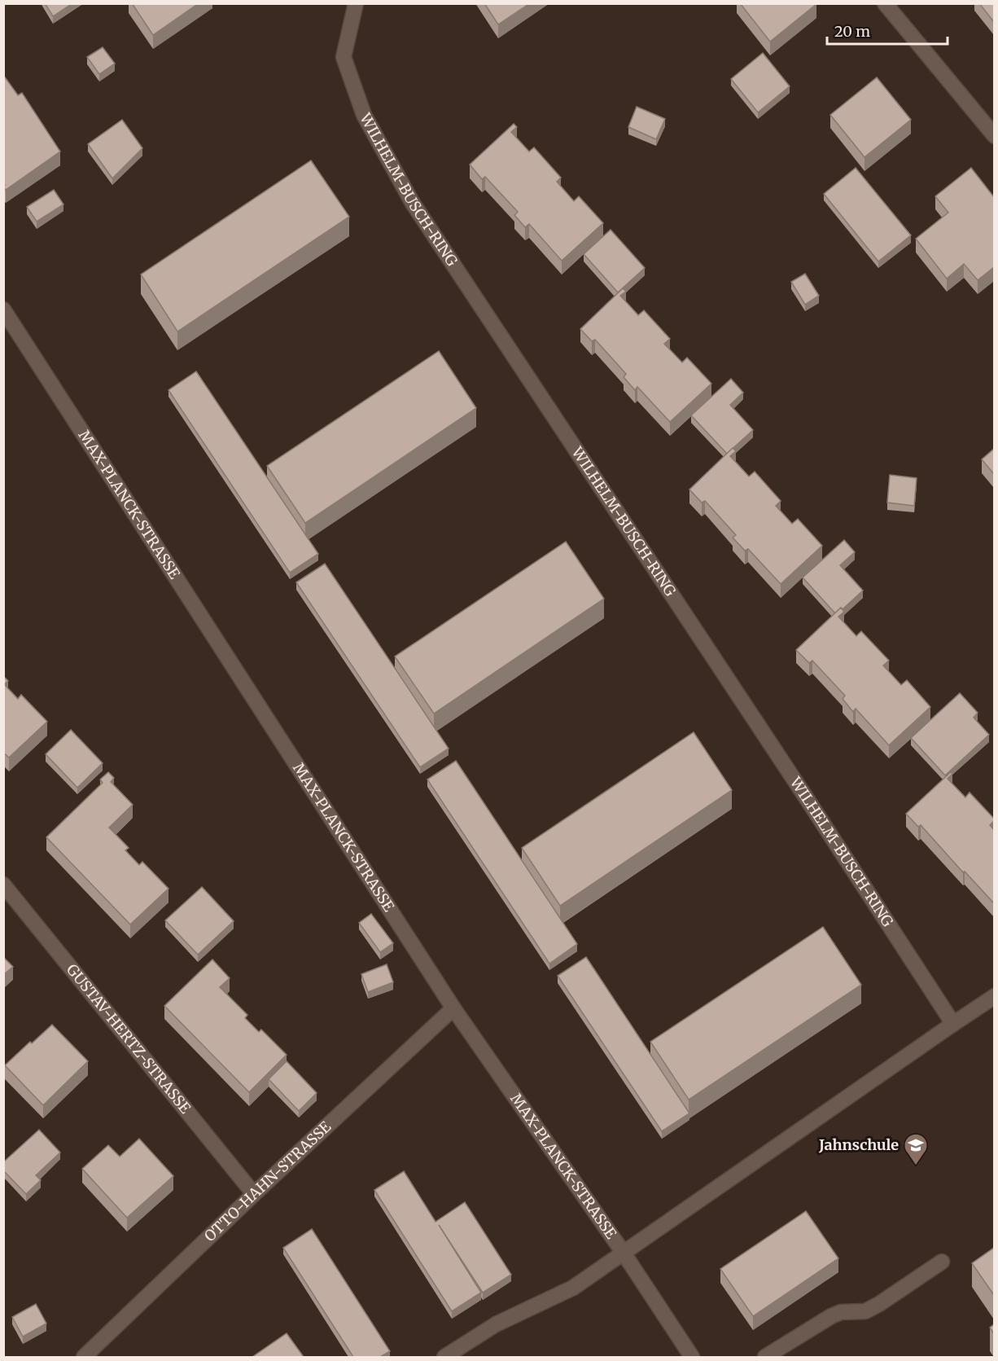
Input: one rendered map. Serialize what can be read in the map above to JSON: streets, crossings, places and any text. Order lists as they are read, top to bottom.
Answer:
{
  "streets": {
    "street": [
      "WILHELM-BUSCH-RING",
      "MAX-PLANCK-STRASSE",
      "GUSTAV-HERTZ-STRASSE",
      "OTTO-HAHN-STRASSE"
    ]
  },
  "crossings": [
    ["MAX-PLANCK-STRASSE", "OTTO-HAHN-STRASSE"],
    ["GUSTAV-HERTZ-STRASSE", "OTTO-HAHN-STRASSE"]
  ],
  "places": {
    "school or university": ["Jahnschule"]
  },
  "scale_bar": "20 m"
}
